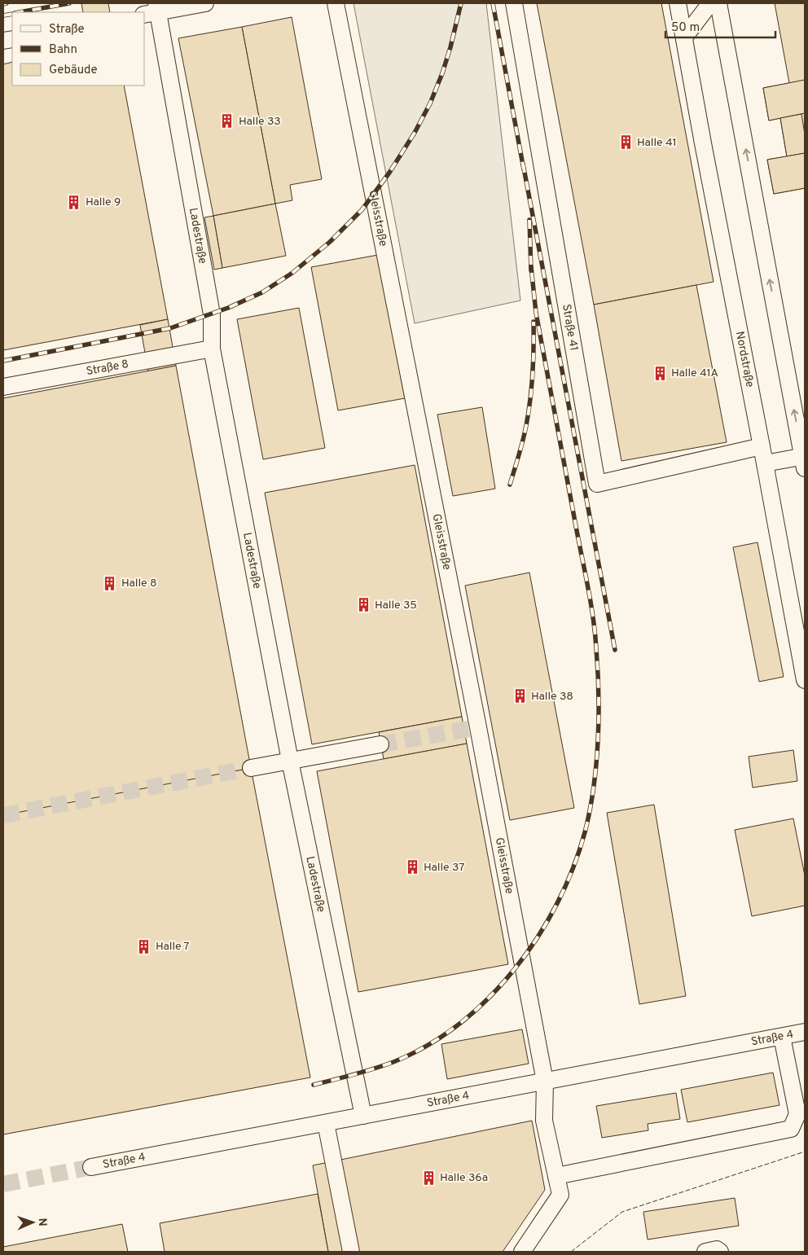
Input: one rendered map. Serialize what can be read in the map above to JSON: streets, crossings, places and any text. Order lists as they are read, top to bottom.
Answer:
{
  "streets": {
    "street": [
      "Gleisstraße",
      "Ladestraße",
      "Straße 41",
      "Nordstraße",
      "Straße 8",
      "Straße 4"
    ]
  },
  "crossings": [
    ["Gleisstraße", "Straße 4"],
    ["Ladestraße", "Straße 8"],
    ["Ladestraße", "Straße 4"],
    ["Straße 41", "Nordstraße"]
  ],
  "places": {
    "building": [
      "Halle 33",
      "Halle 41",
      "Halle 9",
      "Halle 41A",
      "Halle 8",
      "Halle 35",
      "Halle 38",
      "Halle 37",
      "Halle 7",
      "Halle 36a"
    ]
  },
  "legend": ["Straße", "Bahn", "Gebäude"],
  "scale_bar": "50 m",
  "north": "right"
}
